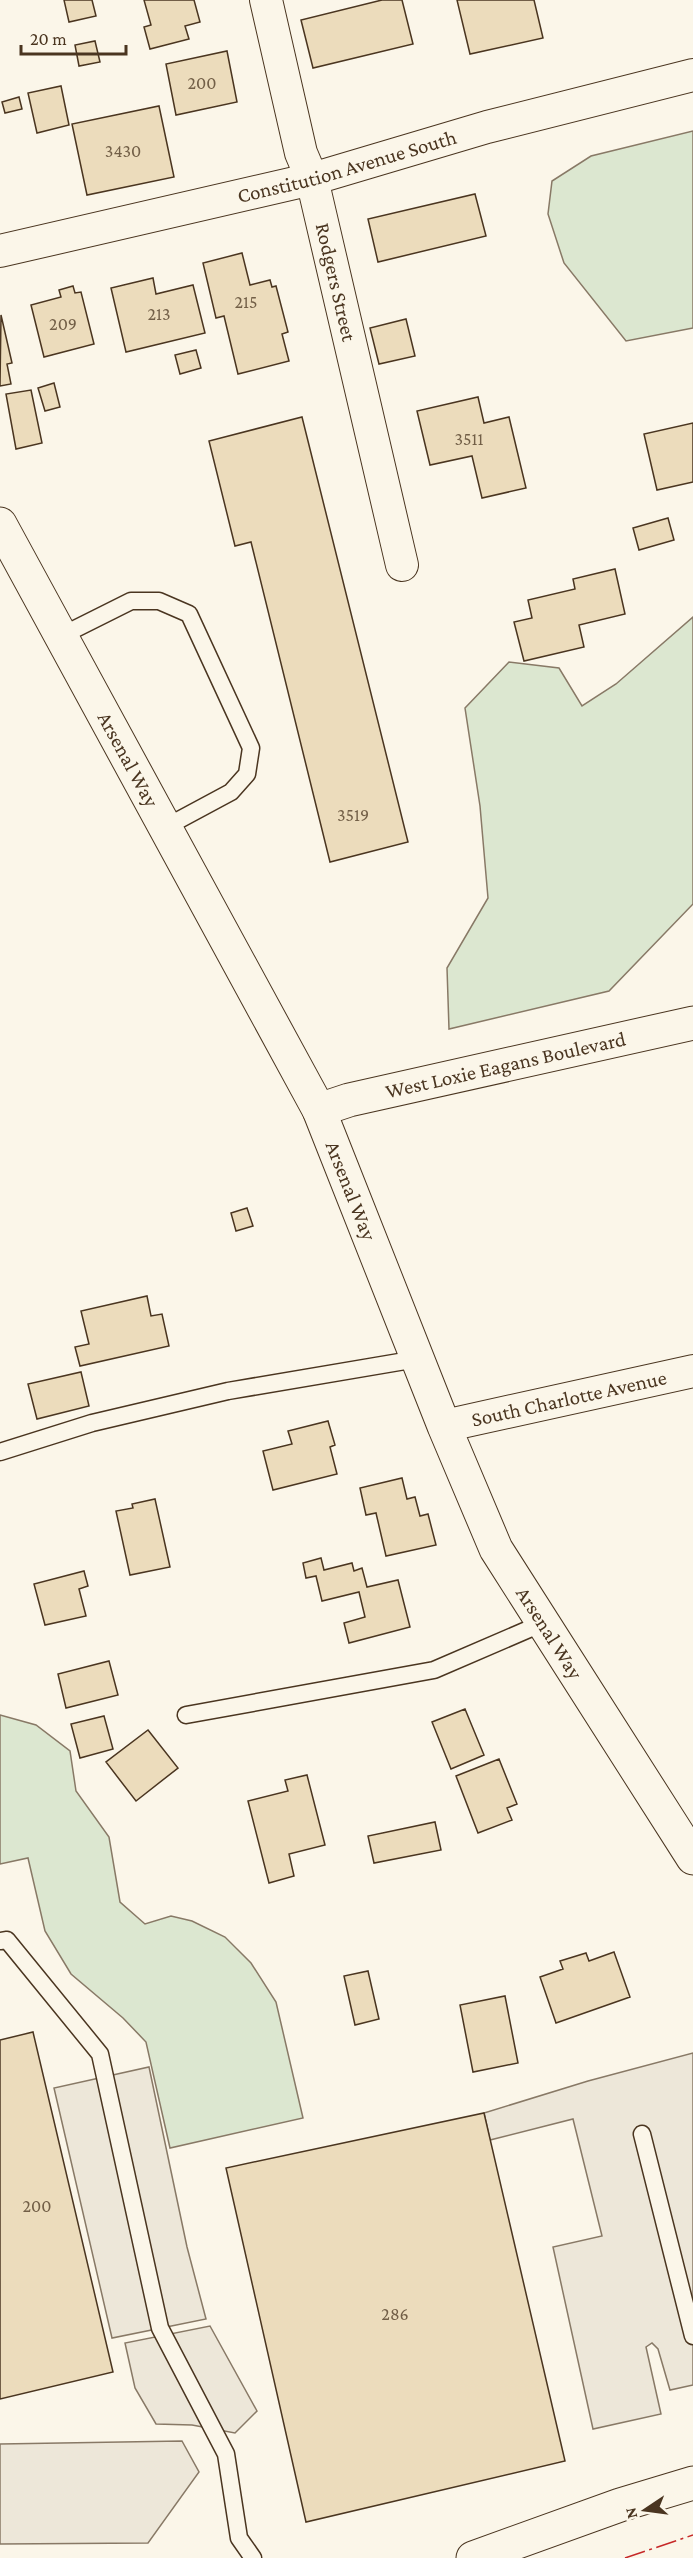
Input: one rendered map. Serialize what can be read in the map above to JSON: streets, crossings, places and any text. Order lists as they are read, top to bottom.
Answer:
{
  "streets": {
    "main road": ["Arsenal Way", "West Loxie Eagans Boulevard"],
    "street": ["Constitution Avenue South", "Rodgers Street", "South Charlotte Avenue"]
  },
  "crossings": [
    ["Constitution Avenue South", "Rodgers Street"],
    ["Arsenal Way", "West Loxie Eagans Boulevard"],
    ["Arsenal Way", "South Charlotte Avenue"]
  ],
  "house_numbers": [
    "200",
    "3430",
    "215",
    "213",
    "209",
    "3511",
    "3519",
    "200",
    "286"
  ],
  "scale_bar": "20 m",
  "north": "left"
}
